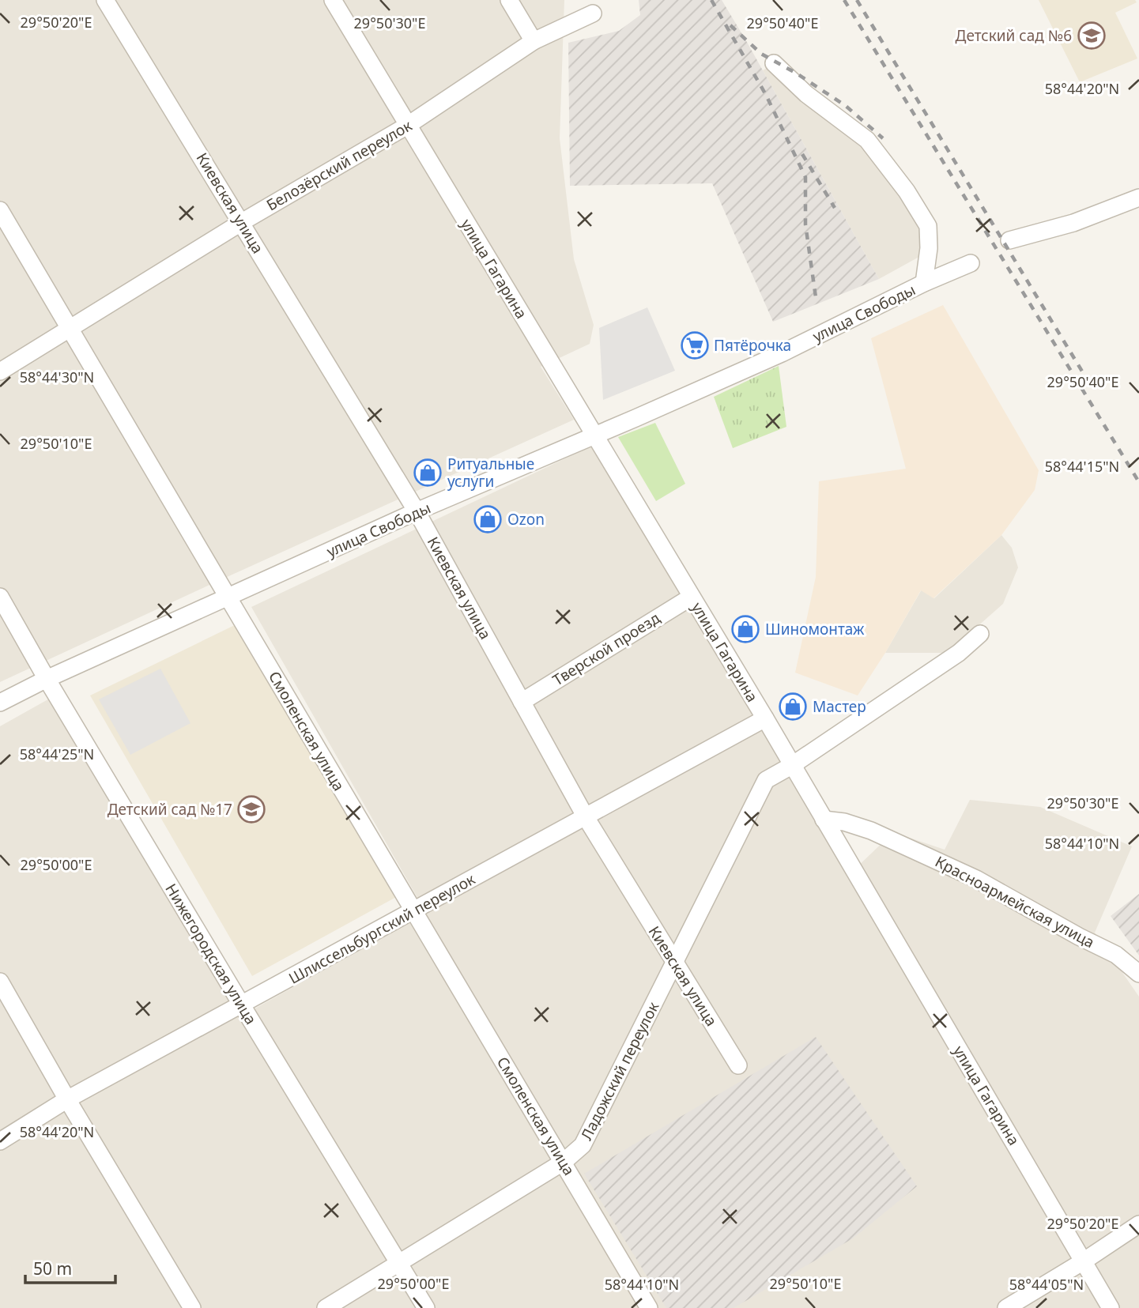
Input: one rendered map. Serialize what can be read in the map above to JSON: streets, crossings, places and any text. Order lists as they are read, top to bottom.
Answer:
{
  "streets": {
    "street": [
      "Белозёрский переулок",
      "Киевская улица",
      "улица Гагарина",
      "улица Свободы",
      "Тверской проезд",
      "Смоленская улица",
      "Красноармейская улица",
      "Шлиссельбургский переулок",
      "Нижегородская улица",
      "Ладожский переулок"
    ]
  },
  "crossings": [
    ["Белозёрский переулок", "Киевская улица"],
    ["Белозёрский переулок", "улица Гагарина"],
    ["Белозёрский переулок", "Смоленская улица"],
    ["Киевская улица", "улица Свободы"],
    ["Киевская улица", "Тверской проезд"],
    ["Киевская улица", "Шлиссельбургский переулок"],
    ["Киевская улица", "Ладожский переулок"],
    ["улица Гагарина", "улица Свободы"],
    ["улица Гагарина", "Тверской проезд"],
    ["улица Гагарина", "Красноармейская улица"],
    ["улица Гагарина", "Шлиссельбургский переулок"],
    ["улица Гагарина", "Ладожский переулок"],
    ["улица Свободы", "Смоленская улица"],
    ["улица Свободы", "Нижегородская улица"],
    ["Смоленская улица", "Шлиссельбургский переулок"],
    ["Смоленская улица", "Ладожский переулок"],
    ["Шлиссельбургский переулок", "Нижегородская улица"],
    ["Нижегородская улица", "Ладожский переулок"]
  ],
  "places": {
    "school or university": ["Детский сад №6", "Детский сад №17"],
    "supermarket": ["Пятёрочка"],
    "shop": [
      "Ритуальные услуги",
      "Ozon",
      "Шиномонтаж",
      "Мастер"
    ]
  },
  "scale_bar": "50 m",
  "coordinates": [
    "29°50'20\"E",
    "29°50'40\"E",
    "29°50'30\"E",
    "58°44'20\"N",
    "58°44'30\"N",
    "29°50'10\"E",
    "58°44'15\"N",
    "58°44'25\"N",
    "58°44'10\"N",
    "29°50'00\"E",
    "58°44'05\"N"
  ]
}
